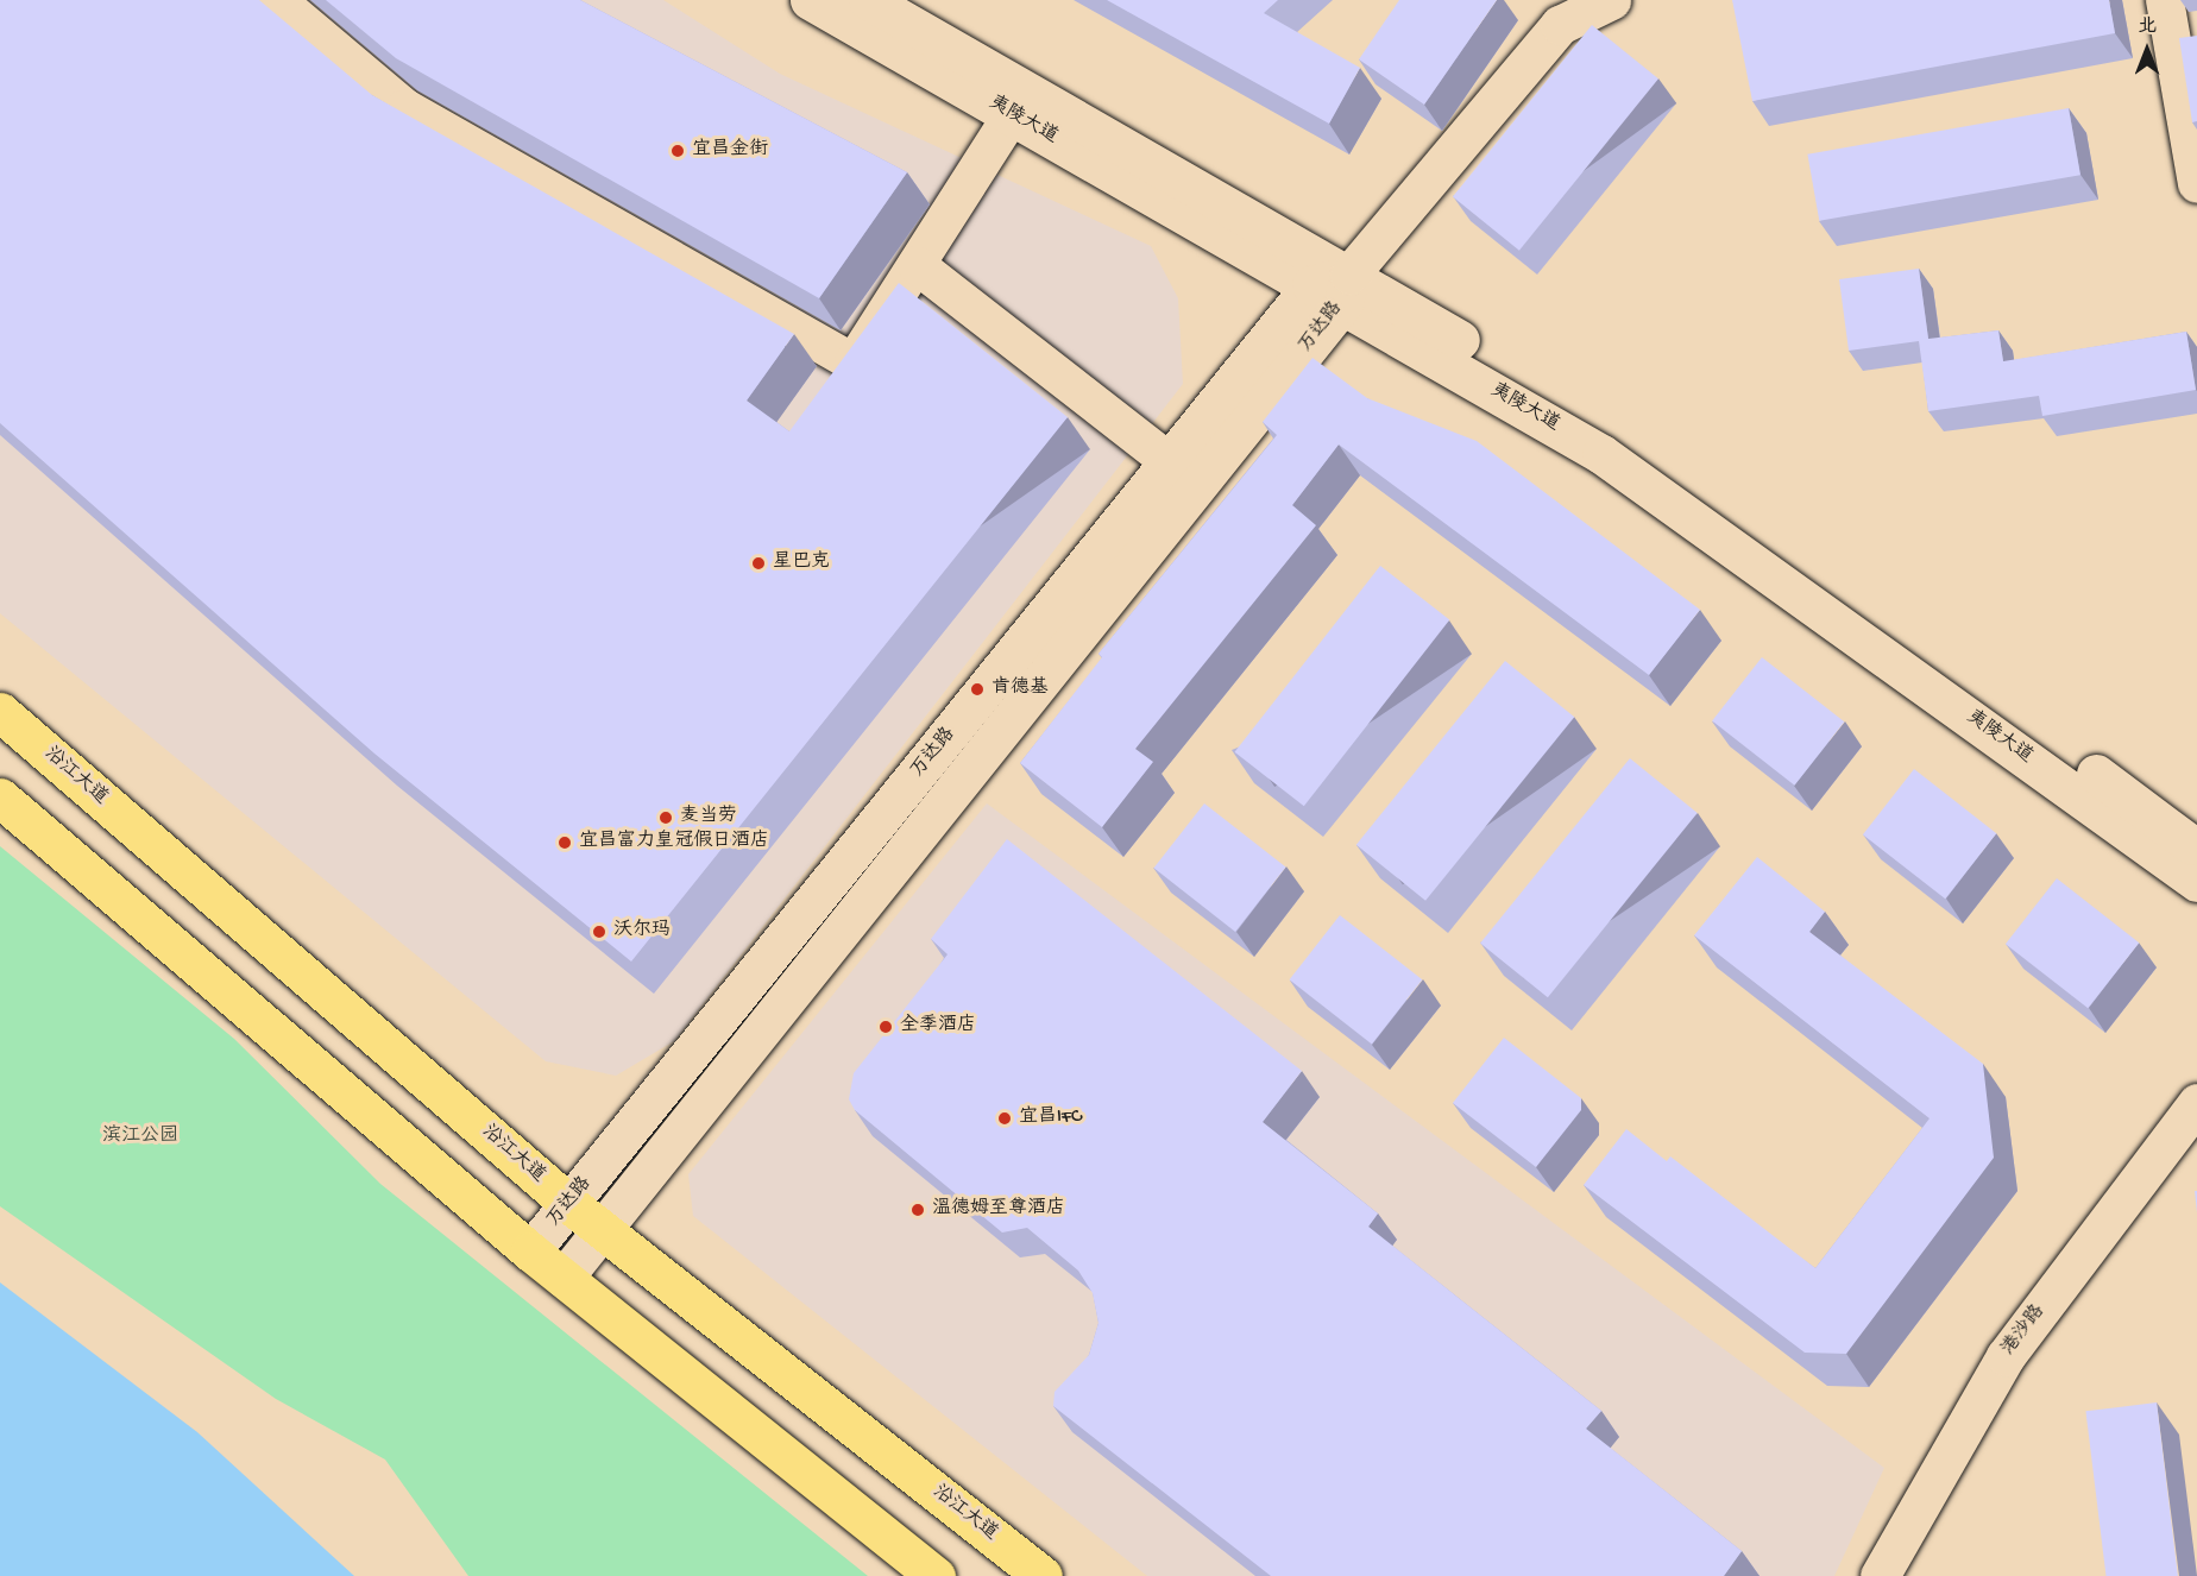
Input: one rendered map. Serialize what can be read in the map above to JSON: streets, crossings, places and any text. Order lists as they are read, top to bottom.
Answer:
{
  "streets": {
    "main road": ["沿江大道"],
    "street": ["夷陵大道", "万达路", "港沙路"]
  },
  "crossings": [
    ["夷陵大道", "万达路"],
    ["万达路", "沿江大道"]
  ],
  "parks": ["滨江公园"],
  "places": [
    "宜昌金街",
    "星巴克",
    "肯德基",
    "麦当劳",
    "宜昌富力皇冠假日酒店",
    "沃尔玛",
    "全季酒店",
    "宜昌IFC",
    "温德姆至尊酒店"
  ],
  "north": "top"
}
